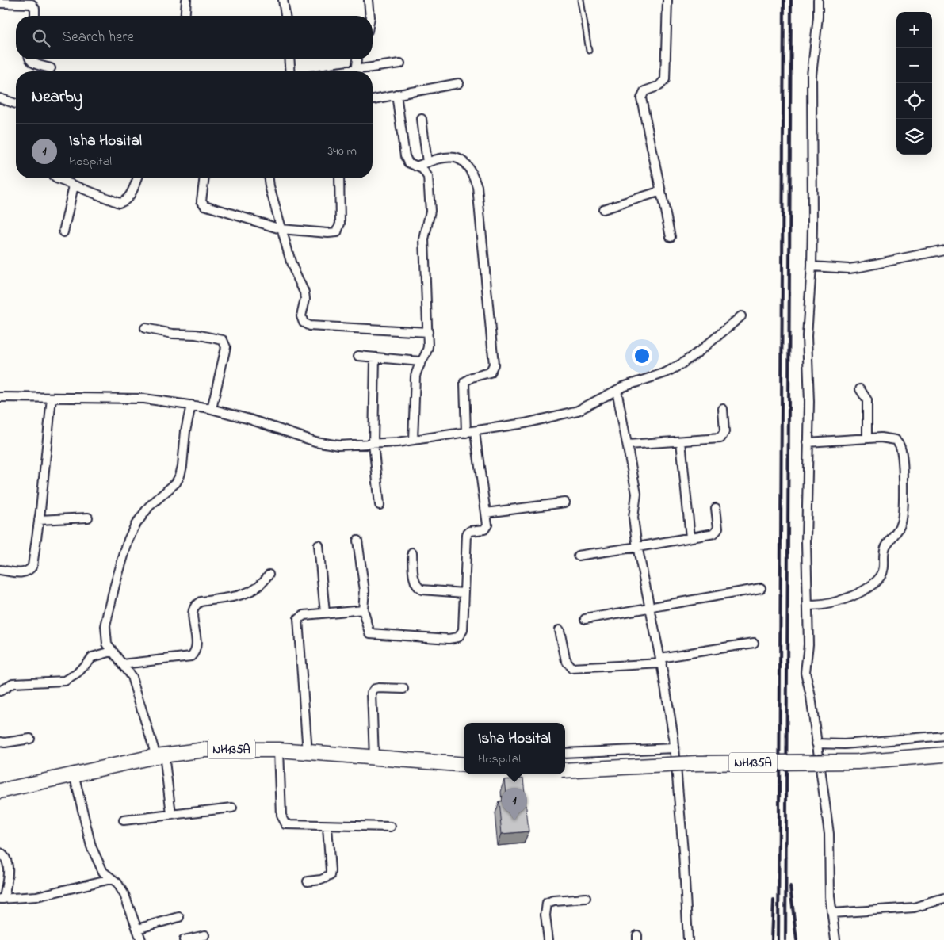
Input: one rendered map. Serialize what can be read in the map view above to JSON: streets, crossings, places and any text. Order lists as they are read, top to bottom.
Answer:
{
  "streets": {
    "highway": ["NH135A"]
  },
  "page": {
    "map_buttons": ["+", "−"],
    "search": "Search here",
    "heading": "Nearby",
    "list": [
      {
        "mark": "1",
        "name": "Isha Hosital",
        "note": "Hospital",
        "value": "340 m"
      }
    ],
    "popup": ["Isha Hosital", "Hospital"],
    "pins": "1"
  }
}
